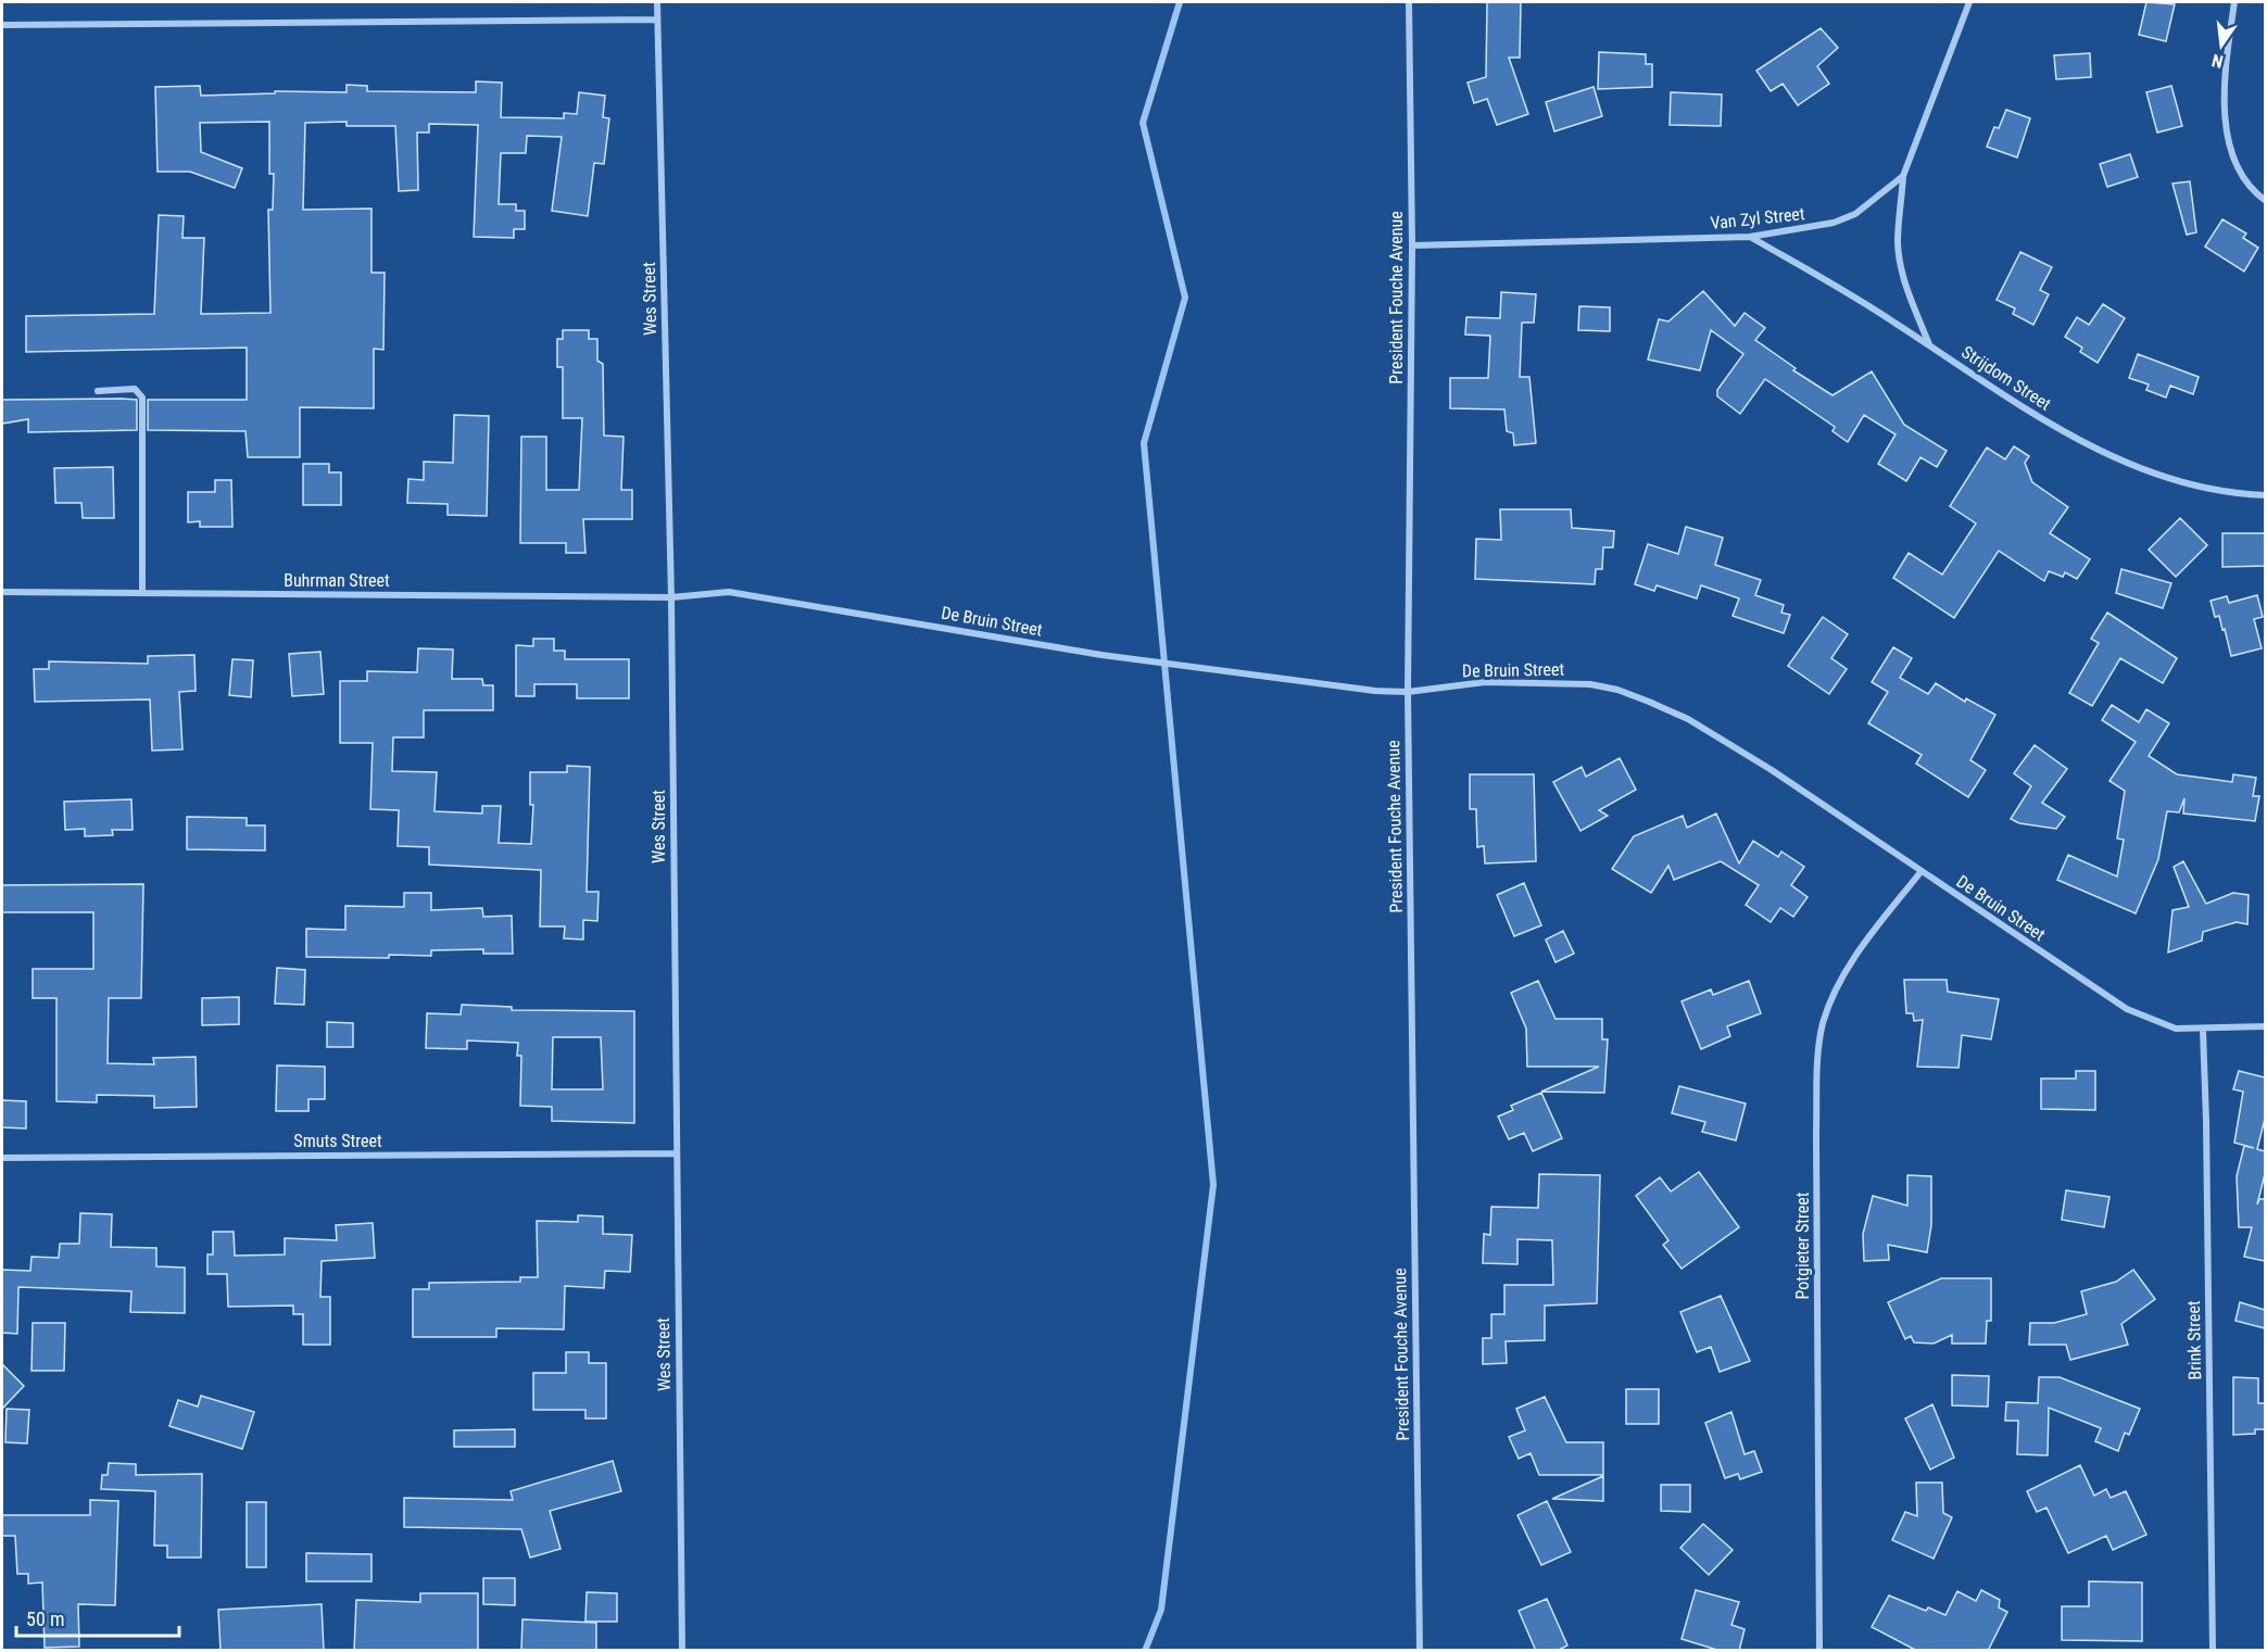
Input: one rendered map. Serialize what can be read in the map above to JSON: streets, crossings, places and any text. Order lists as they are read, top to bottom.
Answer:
{
  "streets": {
    "street": [
      "Van Zyl Street",
      "President Fouche Avenue",
      "Wes Street",
      "Strijdom Street",
      "Buhrman Street",
      "De Bruin Street",
      "Smuts Street",
      "Potgieter Street",
      "Brink Street"
    ]
  },
  "crossings": [
    ["Van Zyl Street", "President Fouche Avenue"],
    ["Van Zyl Street", "Strijdom Street"],
    ["President Fouche Avenue", "De Bruin Street"],
    ["Wes Street", "Buhrman Street"],
    ["Wes Street", "De Bruin Street"],
    ["Wes Street", "Smuts Street"],
    ["Buhrman Street", "De Bruin Street"],
    ["De Bruin Street", "Potgieter Street"],
    ["De Bruin Street", "Brink Street"]
  ],
  "scale_bar": "50 m",
  "north": "bottom"
}
